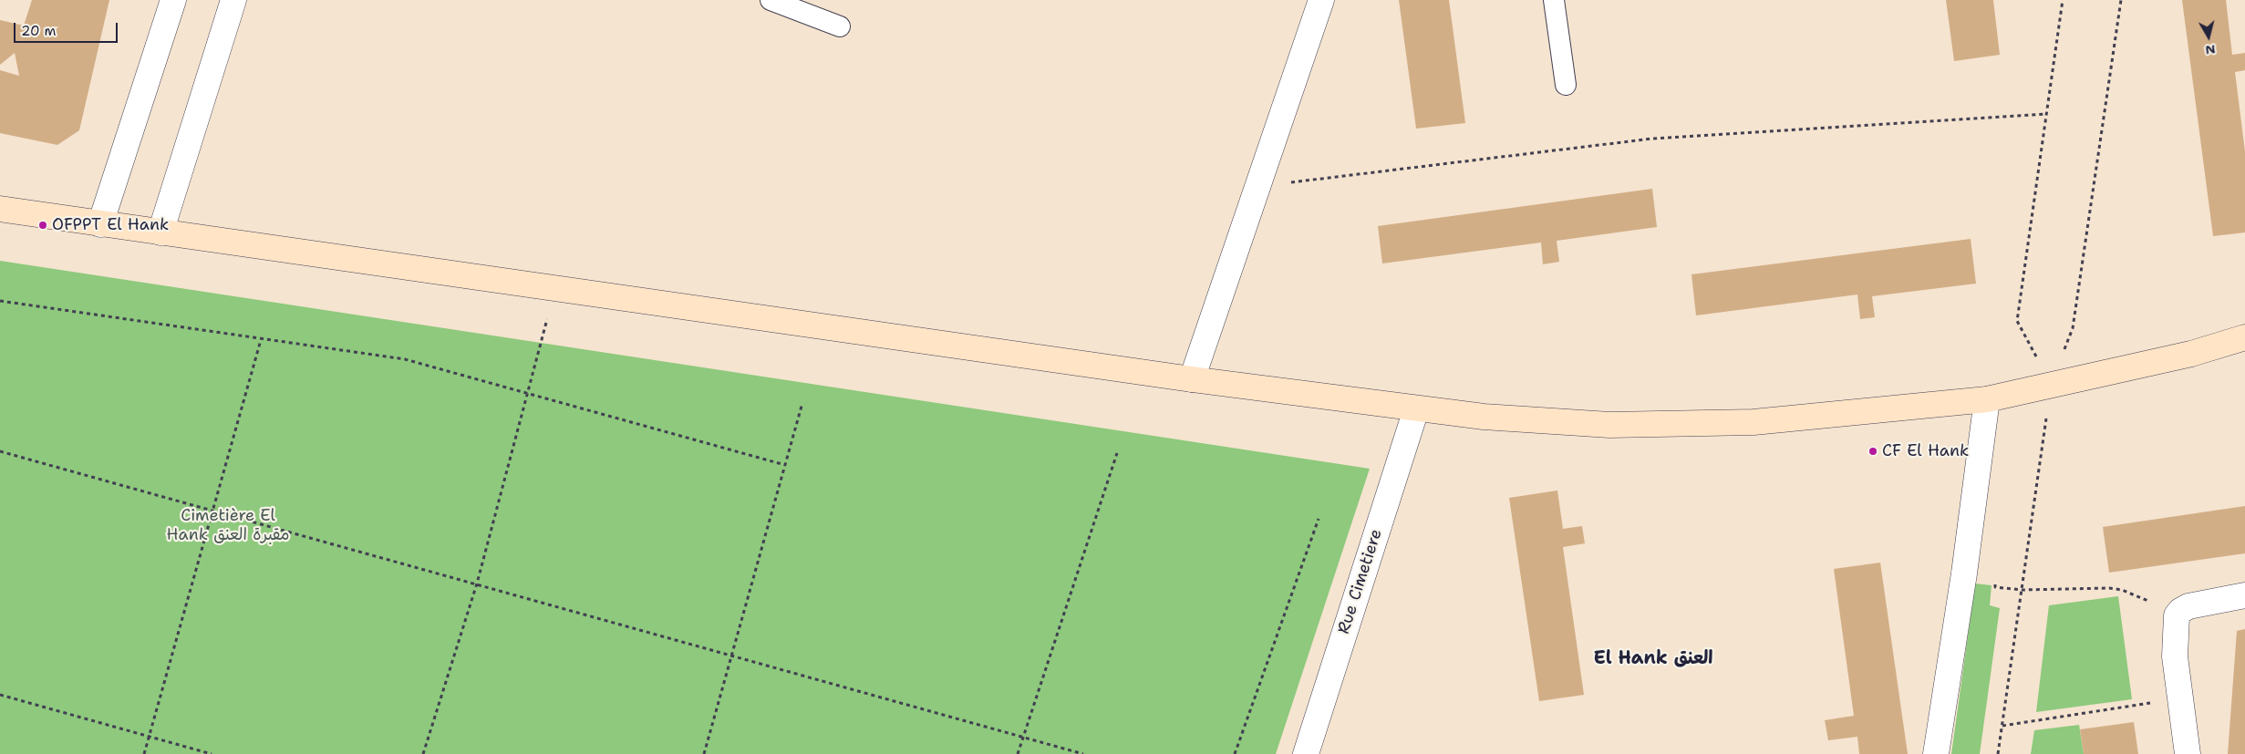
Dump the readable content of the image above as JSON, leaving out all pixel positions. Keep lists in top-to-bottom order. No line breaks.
{"streets":{"street":["Rue Cimetiere"]},"districts":["El Hank العنق"],"parks":["Cimetière El Hank مقبرة العنق"],"places":["OFPPT El Hank","CF El Hank"],"scale_bar":"20 m","north":"bottom"}
